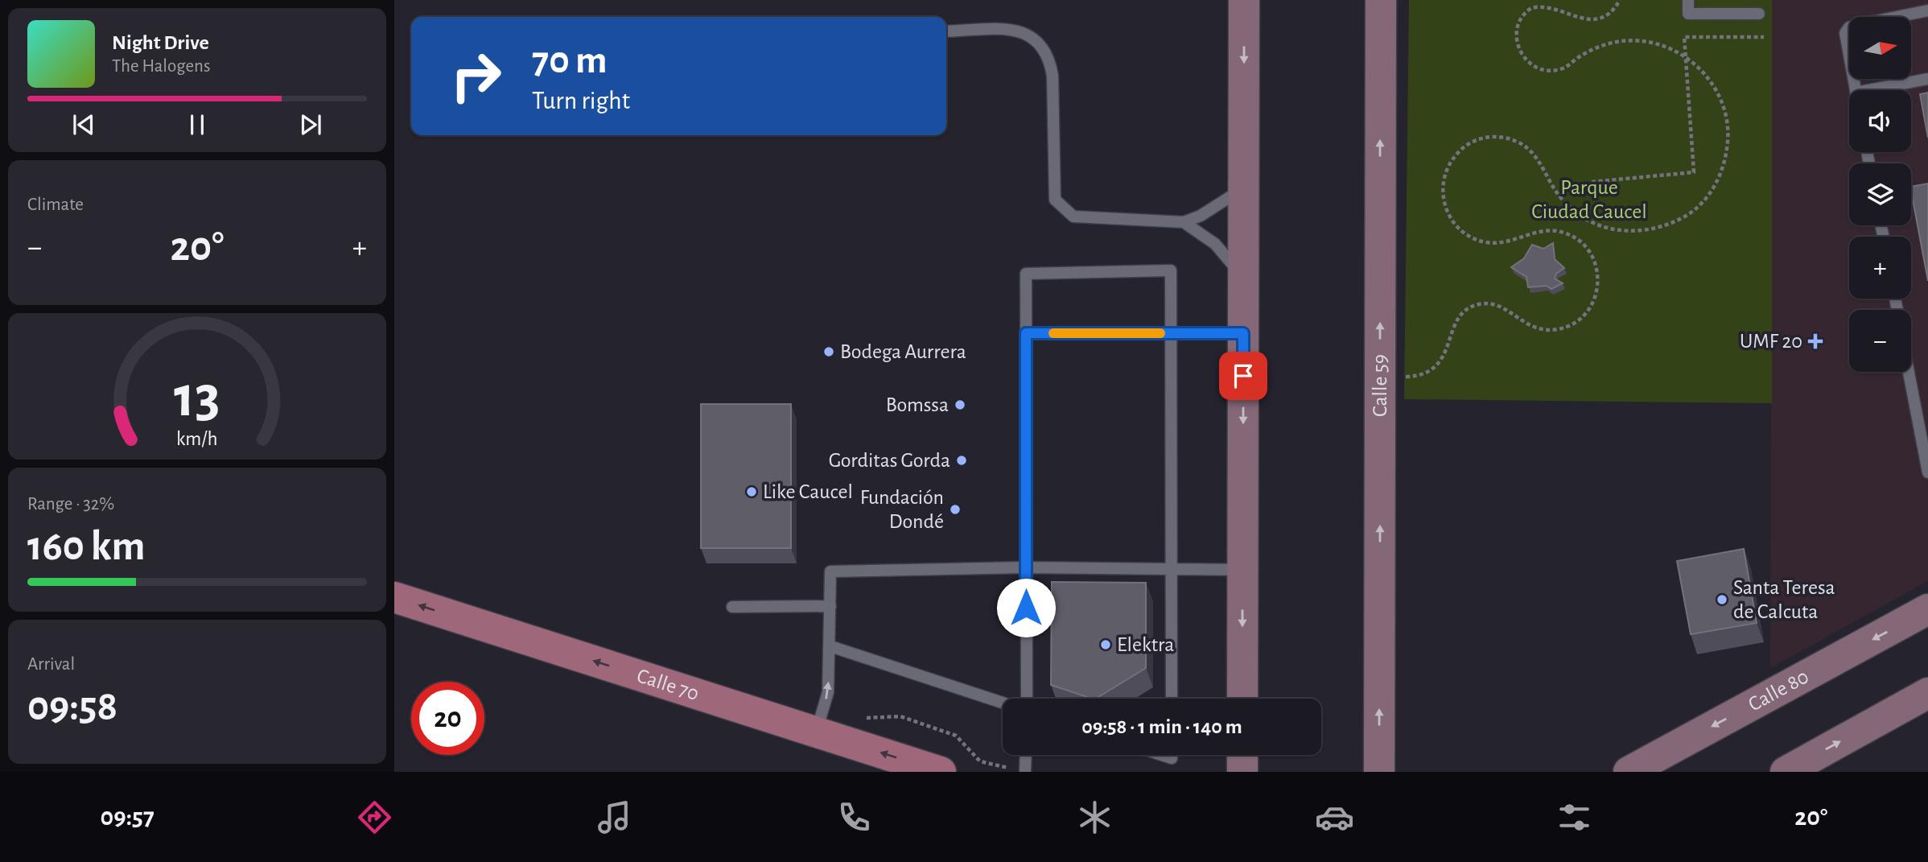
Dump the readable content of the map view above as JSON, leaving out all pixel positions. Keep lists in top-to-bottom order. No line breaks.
{"streets":{"main road":["Calle 59","Calle 70","Calle 80"]},"one_way":["Calle 70"],"parks":["Parque Ciudad Caucel"],"places":{"health":["UMF 20"],"other":["Bodega Aurrera","Bomssa","Gorditas Gorda","Like Caucel","Fundación Dondé","Santa Teresa de Calcuta","Elektra"]},"north":"right","page":{"map_buttons":["+","−"],"turn":["70 m","Turn right"],"song":["Night Drive","The Halogens"],"tile":["Climate",["Range · 32%","160 km"],["Arrival","09:58"]],"heat":["−","20°","+"],"limit":"20","trip":"09:58 · 1 min · 140 m","tabs":["09:57","20°"],"gauge":["13","km/h"]}}
